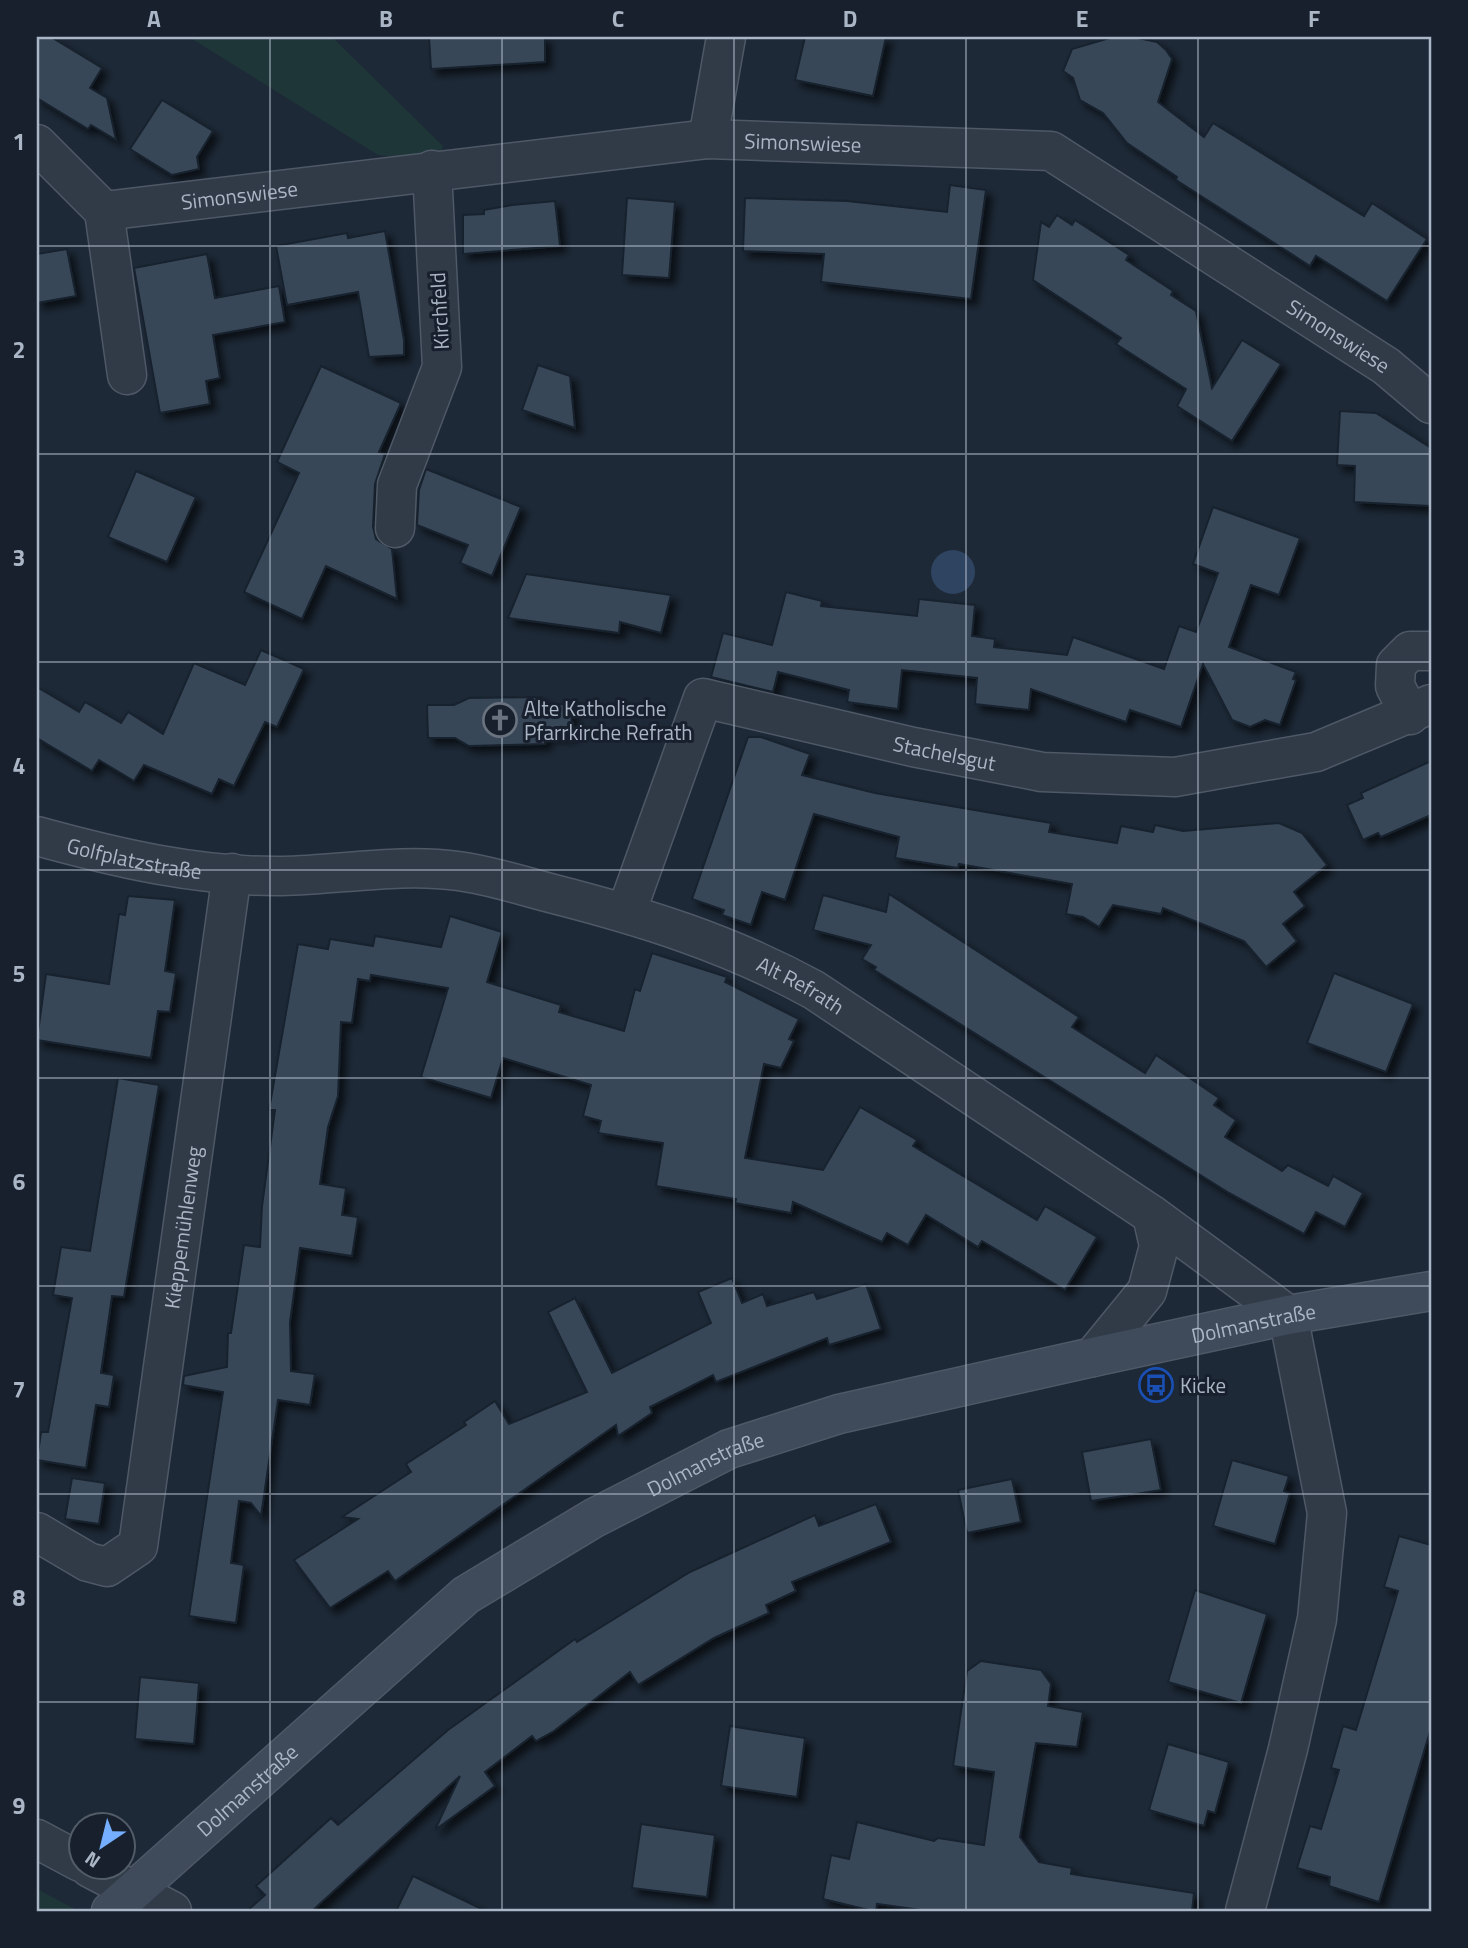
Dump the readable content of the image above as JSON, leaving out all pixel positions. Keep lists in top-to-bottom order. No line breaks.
{"streets":{"main road":["Dolmanstraße"],"street":["Simonswiese","Kirchfeld","Stachelsgut","Golfplatzstraße","Alt Refrath","Kieppemühlenweg"]},"crossings":[["Simonswiese","Kirchfeld"],["Stachelsgut","Alt Refrath"],["Golfplatzstraße","Alt Refrath"],["Golfplatzstraße","Kieppemühlenweg"],["Alt Refrath","Kieppemühlenweg"],["Alt Refrath","Dolmanstraße"]],"places":{"church":["Alte Katholische Pfarrkirche Refrath"],"bus stop":["Kicke"]},"north":"bottom left","grid":{"columns":["A","B","C","D","E","F"],"rows":["1","2","3","4","5","6","7","8","9"]}}
